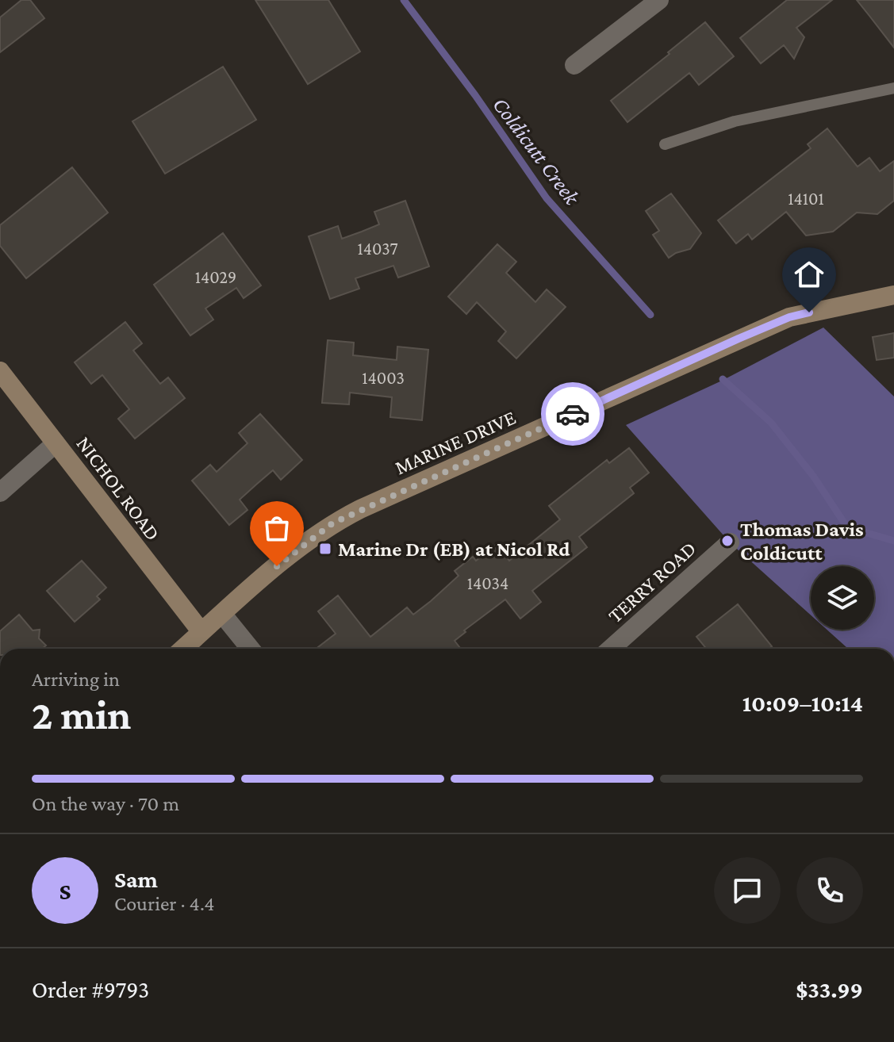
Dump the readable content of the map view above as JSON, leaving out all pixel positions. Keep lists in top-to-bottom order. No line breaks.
{"streets":{"street":["MARINE DRIVE","NICHOL ROAD","TERRY ROAD"]},"crossings":[["MARINE DRIVE","NICHOL ROAD"]],"water":["Coldicutt Creek"],"places":{"other":["Thomas Davis Coldicutt"],"transit":["Marine Dr (EB) at Nicol Rd"]},"house_numbers":["14101","14037","14029","14003","14034"],"page":{"heading":["2 min","Arriving in","10:09–10:14"],"panel":["Sam","Courier · 4.4","Order #9793","$33.99"],"bar":"On the way · 70 m","round":"S"}}
